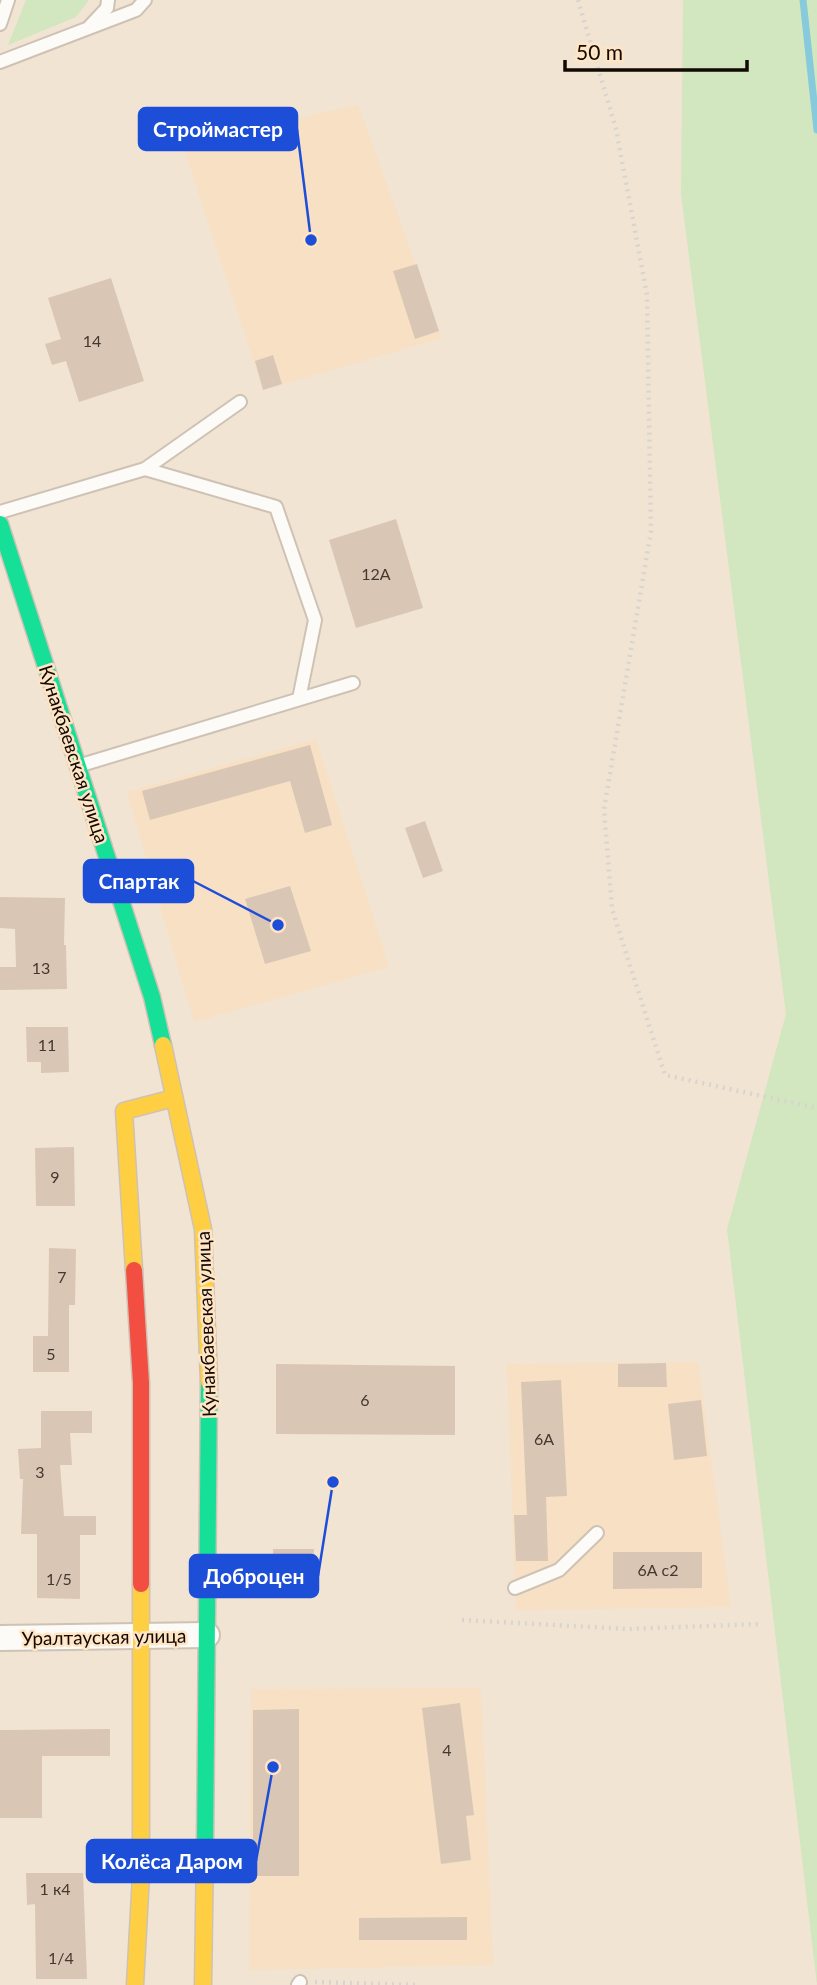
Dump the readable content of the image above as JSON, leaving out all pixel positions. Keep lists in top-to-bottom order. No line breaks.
{"streets":{"main road":["Кунакбаевская улица"],"street":["Уралтауская улица"]},"crossings":[["Кунакбаевская улица","Уралтауская улица"]],"places":["Строймастер","Спартак","Доброцен","Колёса Даром"],"house_numbers":["14","12А","13","11","9","7","5","6","6А","3","6А с2","1/5","4","1 к4","1/4"],"scale_bar":"50 m"}
